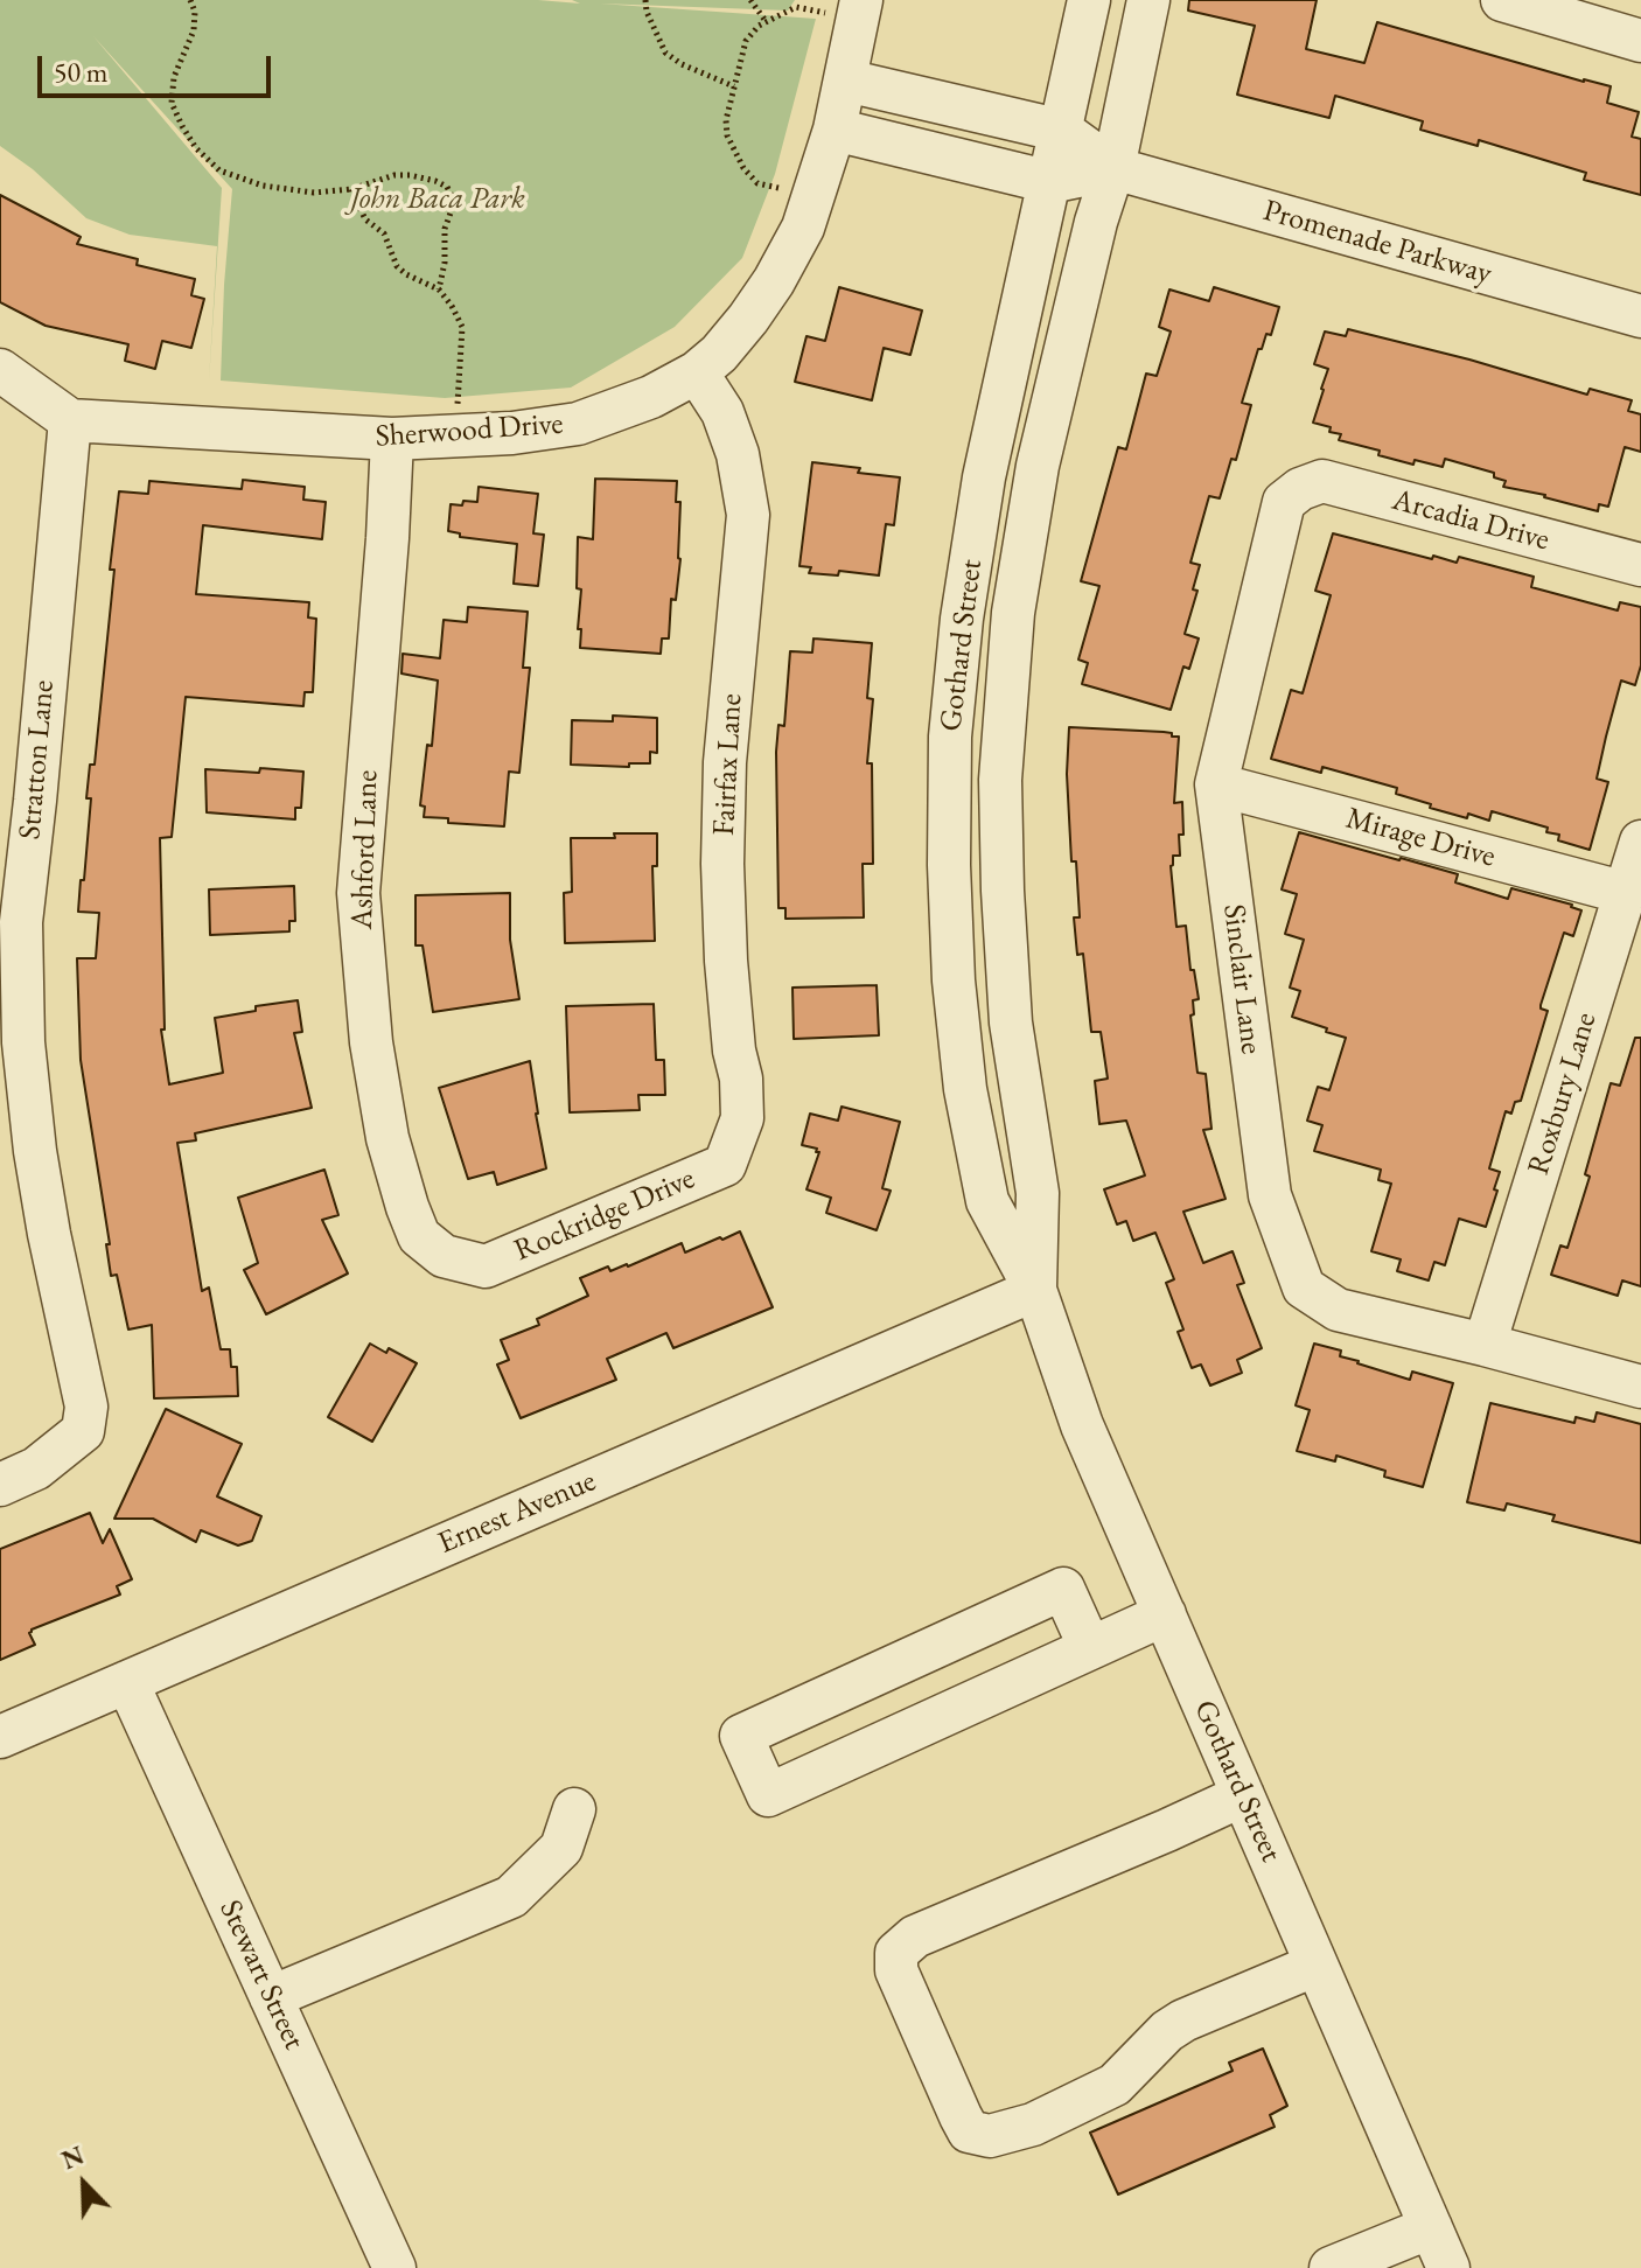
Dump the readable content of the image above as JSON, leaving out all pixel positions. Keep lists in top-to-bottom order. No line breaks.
{"streets":{"street":["Promenade Parkway","Sherwood Drive","Arcadia Drive","Gothard Street","Stratton Lane","Fairfax Lane","Mirage Drive","Ashford Lane","Sinclair Lane","Roxbury Lane","Rockridge Drive","Ernest Avenue","Stewart Street"]},"crossings":[["Promenade Parkway","Sherwood Drive"],["Promenade Parkway","Gothard Street"],["Sherwood Drive","Stratton Lane"],["Sherwood Drive","Fairfax Lane"],["Sherwood Drive","Ashford Lane"],["Arcadia Drive","Sinclair Lane"],["Gothard Street","Ernest Avenue"],["Fairfax Lane","Rockridge Drive"],["Mirage Drive","Sinclair Lane"],["Mirage Drive","Roxbury Lane"],["Ashford Lane","Rockridge Drive"],["Sinclair Lane","Roxbury Lane"],["Ernest Avenue","Stewart Street"]],"parks":["John Baca Park"],"scale_bar":"50 m","north":"top left"}
